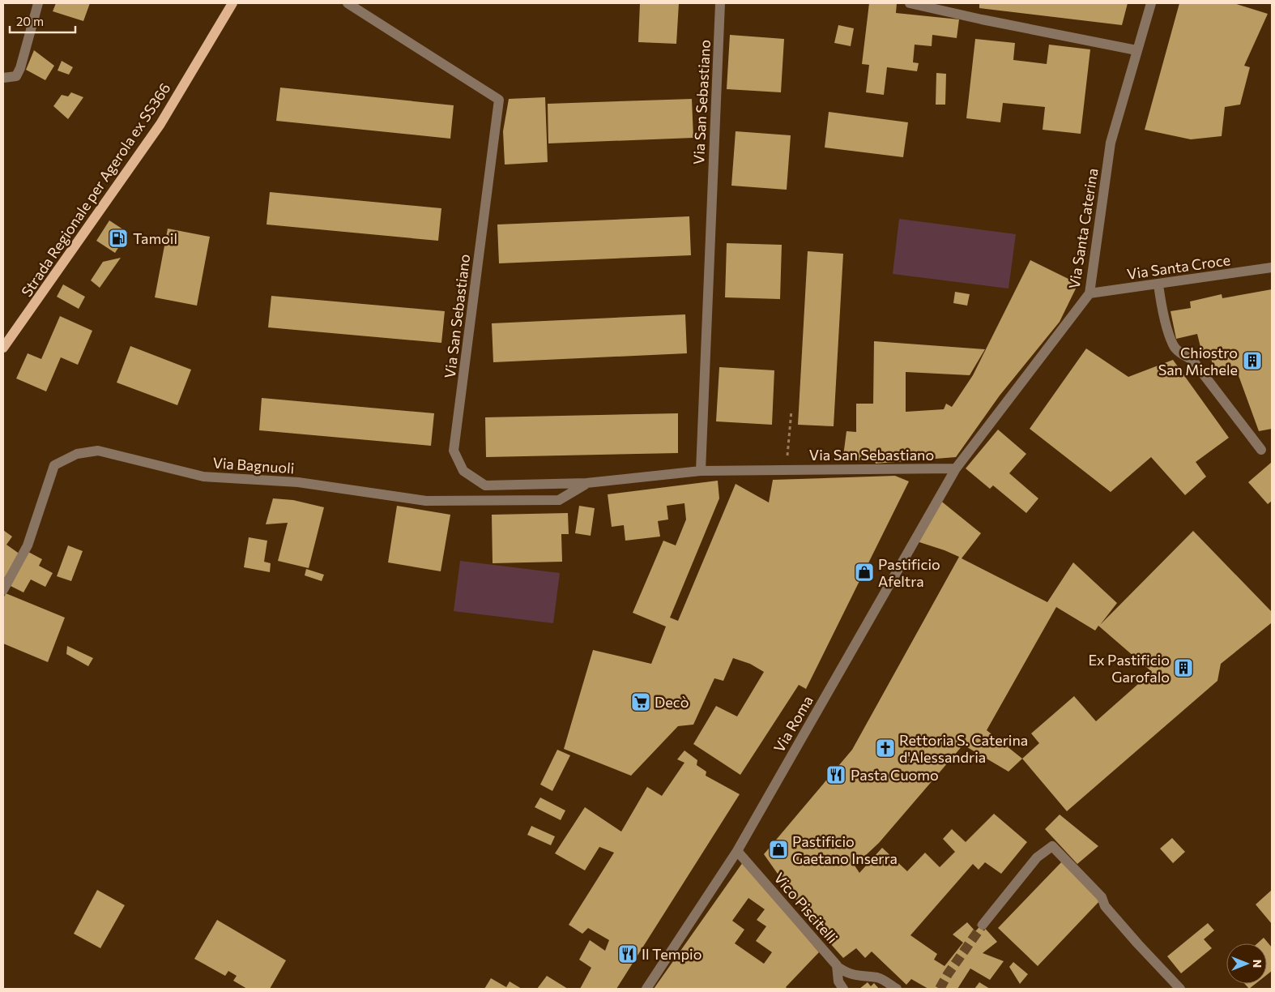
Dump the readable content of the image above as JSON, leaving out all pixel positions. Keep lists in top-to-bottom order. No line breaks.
{"streets":{"main road":["Strada Regionale per Agerola ex SS366"],"street":["Via San Sebastiano","Via Santa Caterina","Via Santa Croce","Via Bagnuoli","Via Roma","Vico Piscitelli"]},"crossings":[["Via San Sebastiano","Via Santa Caterina"],["Via San Sebastiano","Via Bagnuoli"],["Via San Sebastiano","Via Roma"],["Via Santa Caterina","Via Santa Croce"],["Via Santa Caterina","Via Roma"],["Via Roma","Vico Piscitelli"]],"places":{"fuel station":["Tamoil"],"building":["Chiostro San Michele","Ex Pastificio Garofalo"],"shop":["Pastificio Afeltra","Pastificio Gaetano Inserra"],"supermarket":["Decò"],"church":["Rettoria S. Caterina d'Alessandria"],"restaurant":["Pasta Cuomo","Il Tempio"]},"scale_bar":"20 m","north":"right"}
